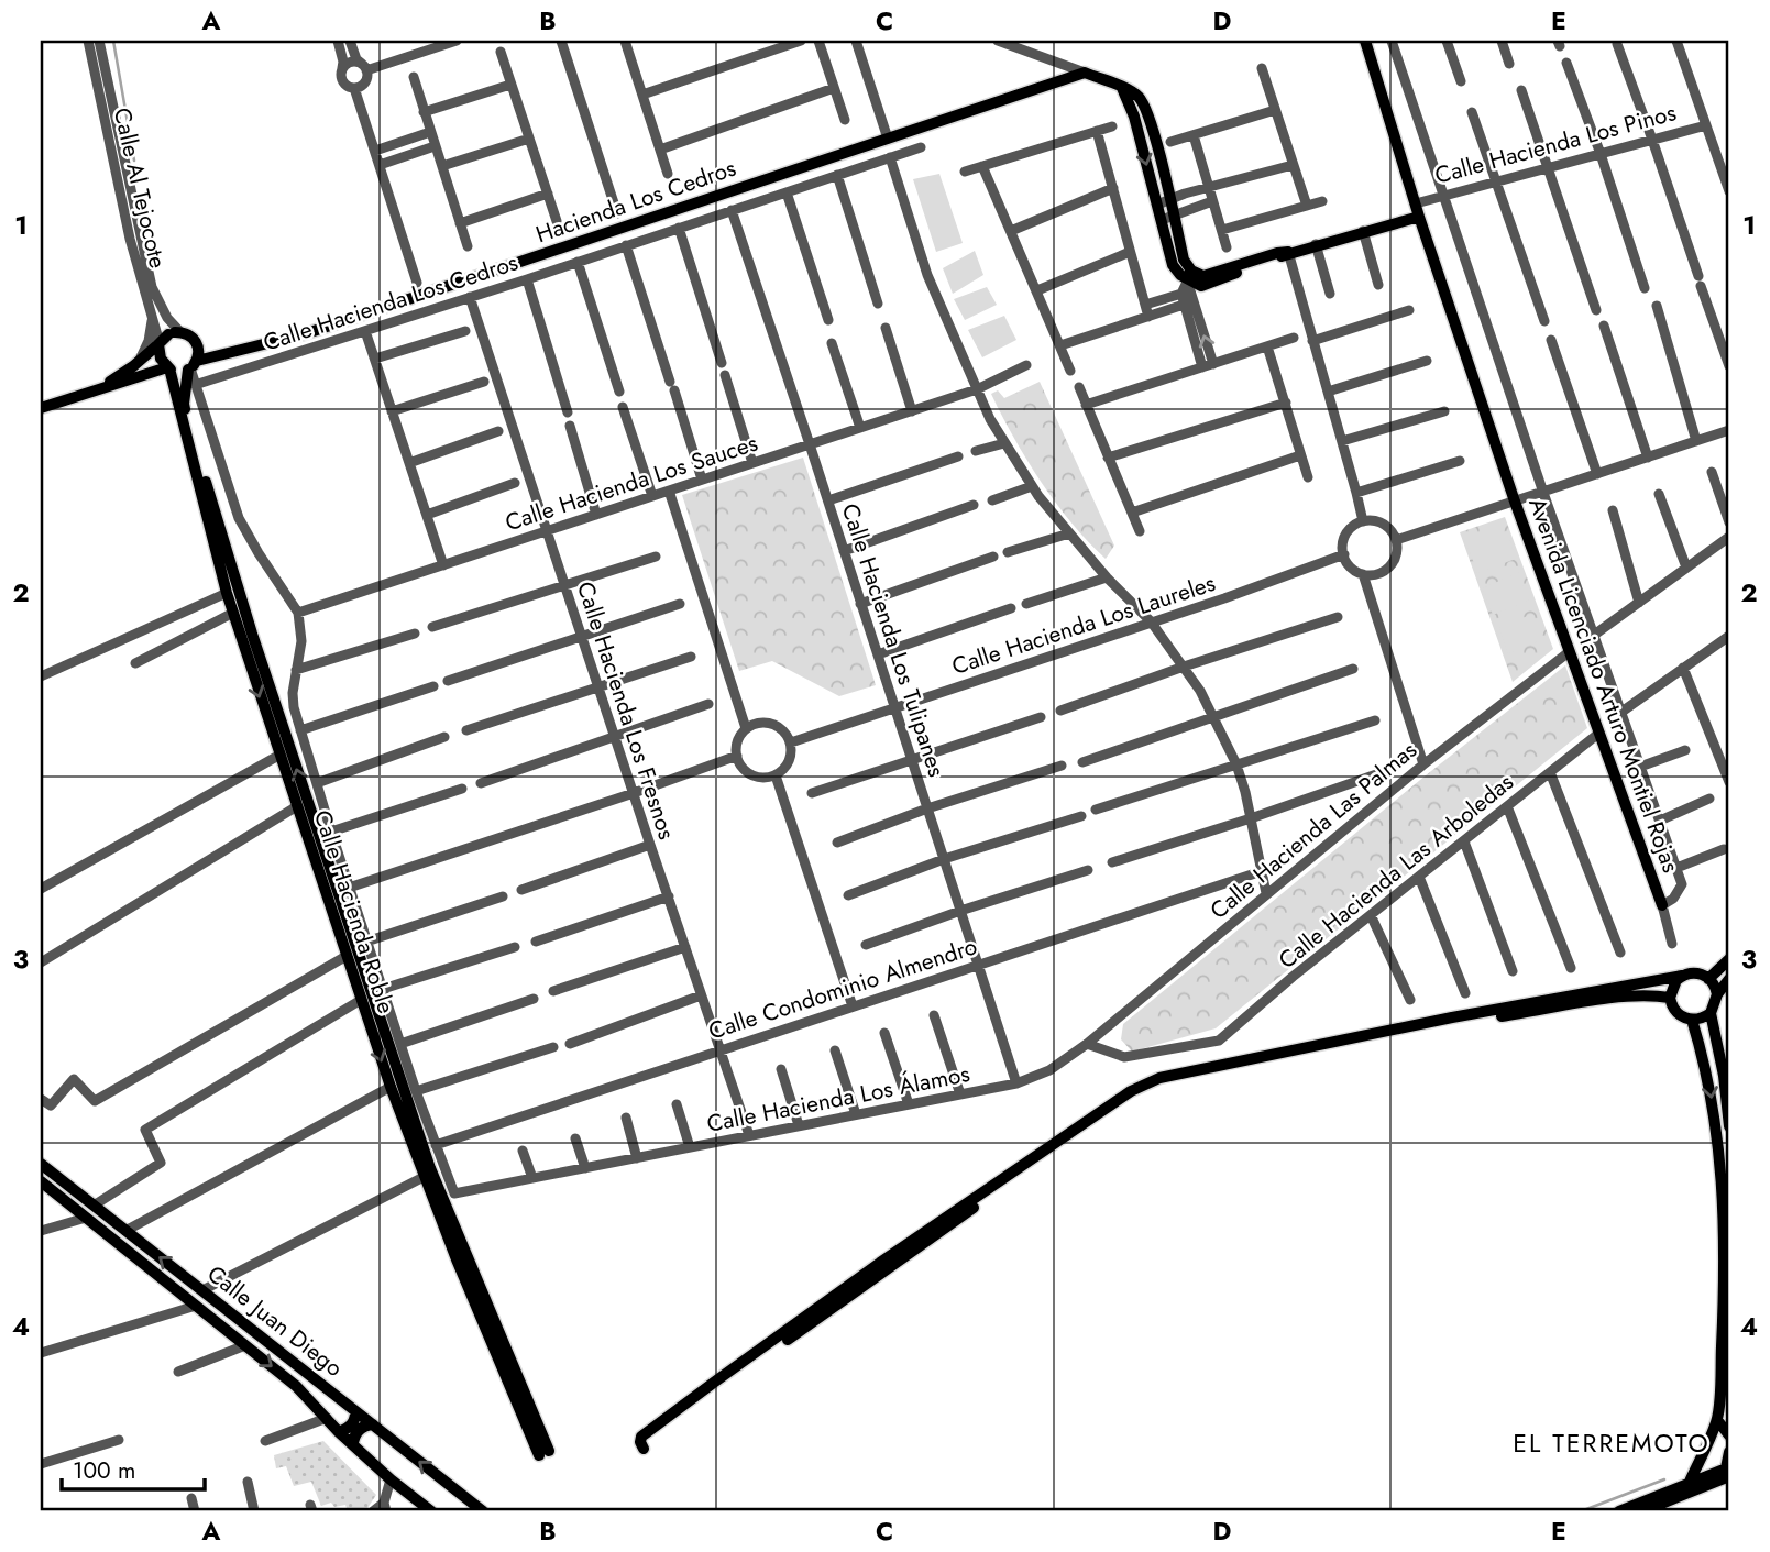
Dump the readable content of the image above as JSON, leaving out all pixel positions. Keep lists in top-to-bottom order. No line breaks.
{"streets":{"main road":["Calle Hacienda Los Pinos","Hacienda Los Cedros","Avenida Licenciado Arturo Montiel Rojas","Calle Hacienda Roble","Calle Juan Diego"],"street":["Calle Al Tejocote","Calle Hacienda Los Cedros","Calle Hacienda Los Sauces","Calle Hacienda Los Laureles","Calle Hacienda Los Tulipanes","Calle Hacienda Los Fresnos","Calle Hacienda Las Palmas","Calle Hacienda Las Arboledas","Calle Condominio Almendro","Calle Hacienda Los Álamos"]},"crossings":[["Calle Hacienda Los Pinos","Avenida Licenciado Arturo Montiel Rojas"],["Calle Al Tejocote","Hacienda Los Cedros"],["Calle Al Tejocote","Calle Hacienda Roble"],["Hacienda Los Cedros","Calle Hacienda Roble"],["Calle Hacienda Los Cedros","Calle Hacienda Los Tulipanes"],["Calle Hacienda Los Cedros","Calle Hacienda Los Fresnos"],["Calle Hacienda Los Sauces","Calle Hacienda Los Tulipanes"],["Calle Hacienda Los Sauces","Calle Hacienda Los Fresnos"],["Calle Hacienda Los Sauces","Calle Hacienda Roble"],["Calle Hacienda Los Laureles","Calle Hacienda Los Tulipanes"],["Calle Hacienda Los Tulipanes","Calle Condominio Almendro"],["Calle Hacienda Los Tulipanes","Calle Hacienda Los Álamos"],["Avenida Licenciado Arturo Montiel Rojas","Calle Hacienda Las Palmas"],["Avenida Licenciado Arturo Montiel Rojas","Calle Hacienda Las Arboledas"],["Calle Hacienda Los Fresnos","Calle Condominio Almendro"],["Calle Hacienda Los Fresnos","Calle Hacienda Los Álamos"],["Calle Hacienda Las Palmas","Calle Hacienda Las Arboledas"],["Calle Hacienda Las Palmas","Calle Hacienda Los Álamos"],["Calle Hacienda Las Arboledas","Calle Hacienda Los Álamos"],["Calle Hacienda Roble","Calle Condominio Almendro"],["Calle Hacienda Roble","Calle Hacienda Los Álamos"]],"districts":["EL TERREMOTO"],"scale_bar":"100 m","grid":{"columns":["A","B","C","D","E"],"rows":["1","2","3","4"]}}
